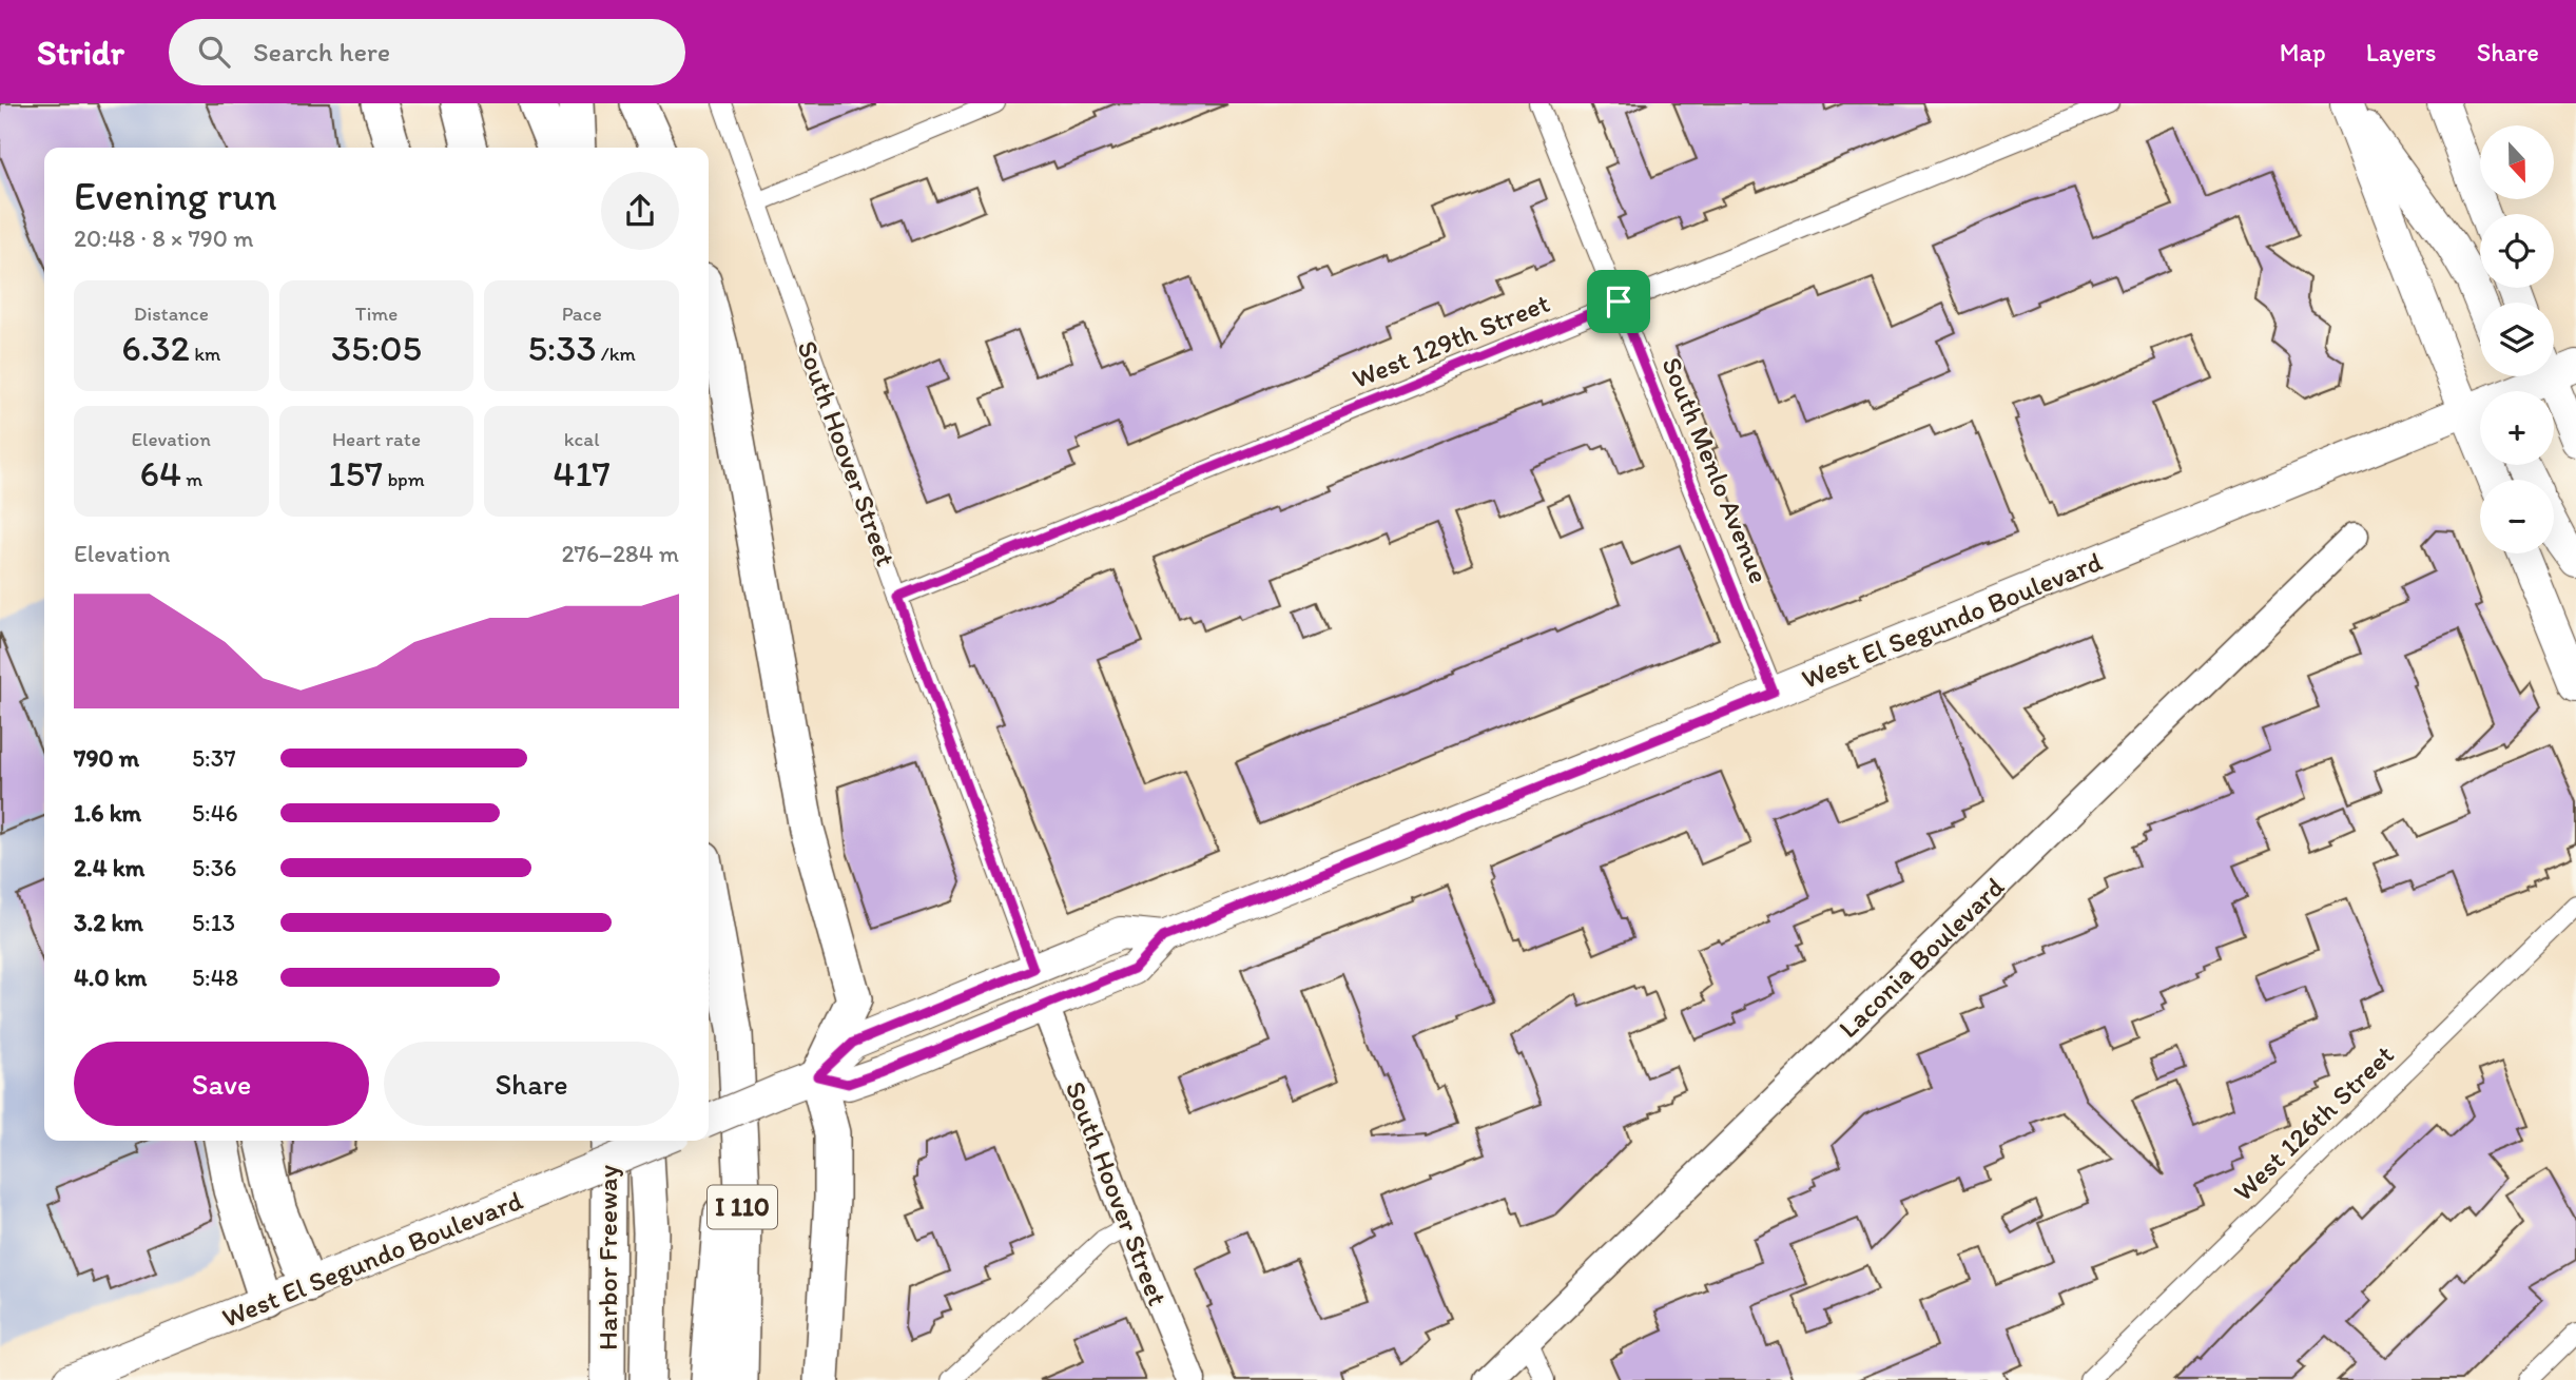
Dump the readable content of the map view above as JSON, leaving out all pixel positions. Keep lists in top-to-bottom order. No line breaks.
{"streets":{"highway":["I 110","Harbor Freeway"],"main road":["West El Segundo Boulevard"],"street":["West 129th Street","South Hoover Street","South Menlo Avenue","Laconia Boulevard","West 126th Street"]},"crossings":[["West 129th Street","South Hoover Street"],["West 129th Street","South Menlo Avenue"],["South Hoover Street","West El Segundo Boulevard"],["South Menlo Avenue","West El Segundo Boulevard"]],"north":"bottom","page":{"header":"Stridr","search":"Search here","nav":["Map","Layers","Share"],"map_buttons":["+","−"],"heading":["Evening run","20:48 · 8 × 790 m"],"stats":[["Distance","6.32 km"],["Time","35:05"],["Pace","5:33 /km"],["Elevation","64 m"],["Heart rate","157 bpm"],["kcal","417"]],"chart":["Elevation","276–284 m"],"list":[{"name":"790 m","note":"5:37"},{"name":"1.6 km","note":"5:46"},{"name":"2.4 km","note":"5:36"},{"name":"3.2 km","note":"5:13"},{"name":"4.0 km","note":"5:48"}],"buttons":["Save","Share"]}}
